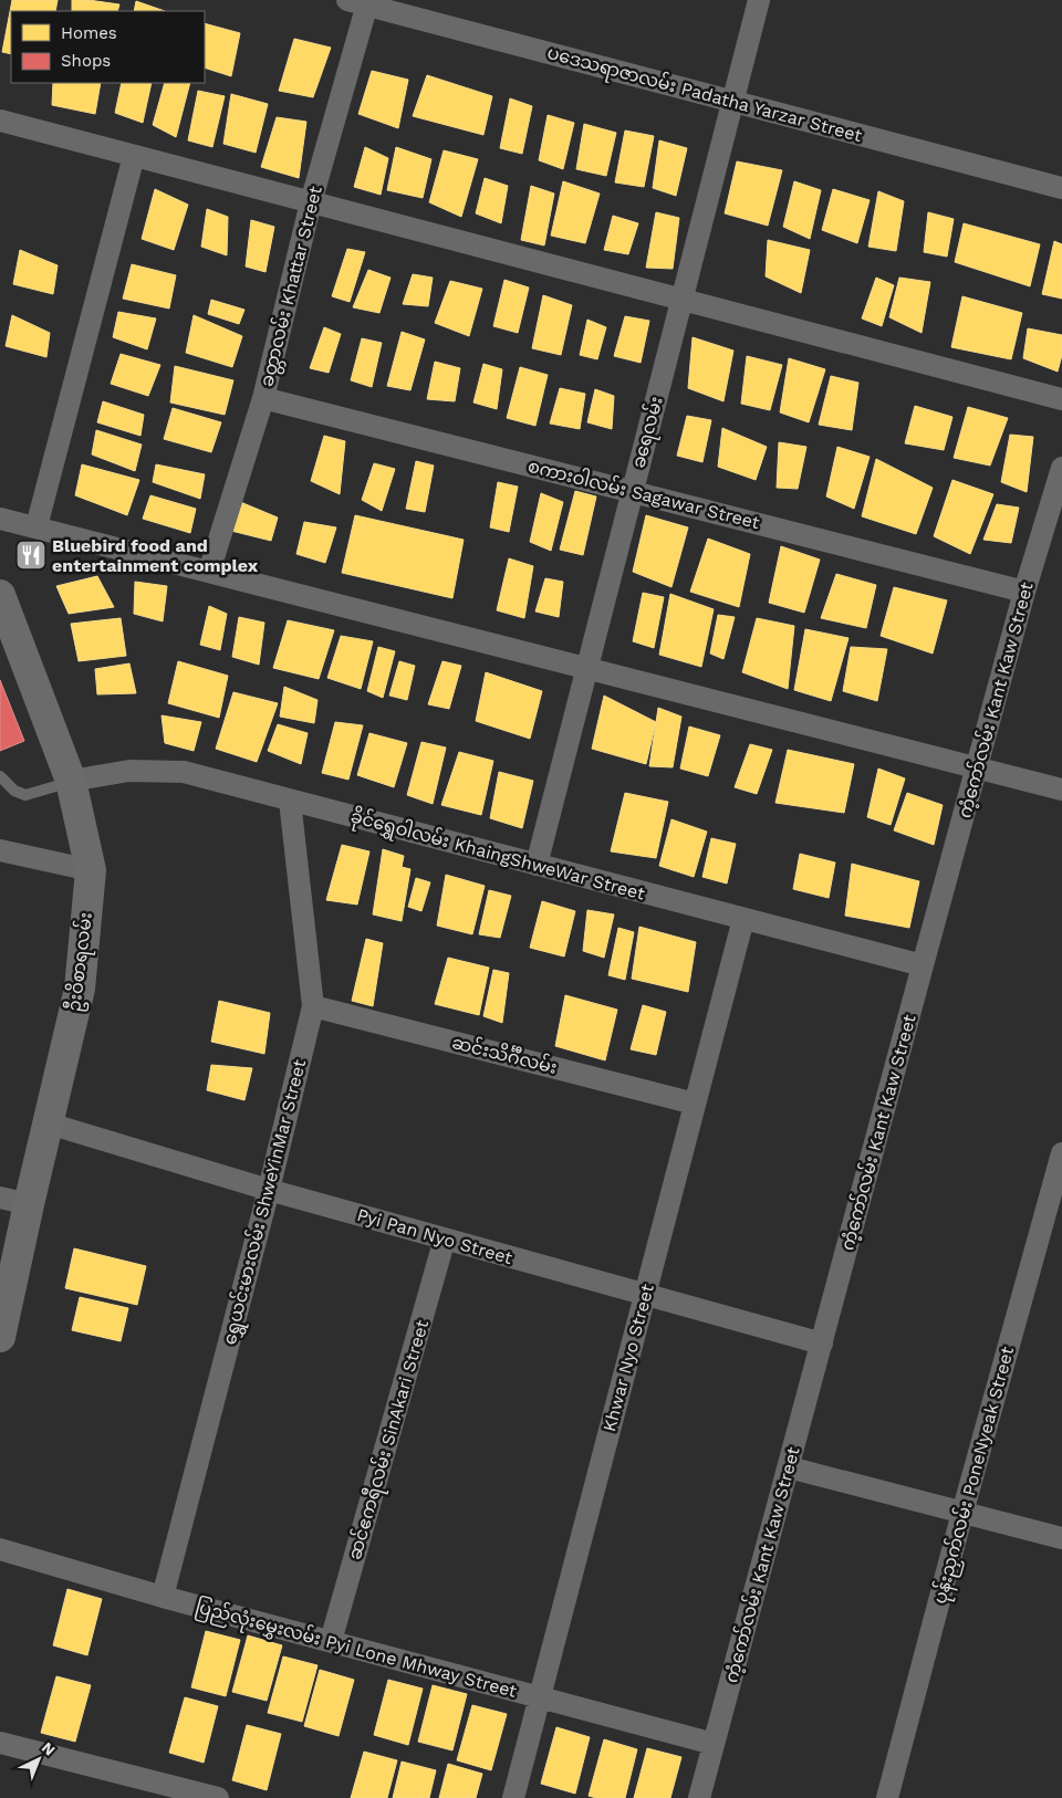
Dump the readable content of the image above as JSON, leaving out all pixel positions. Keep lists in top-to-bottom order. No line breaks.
{"streets":{"main road":["ဦးဝိစာရလမ်း"],"street":["ပဒေသရာဇာလမ်း Padatha Yarzar Street","ခတ္တာလမ်း Khattar Street","ခရေလမ်း","စကားဝါလမ်း Sagawar Street","ကံ့ကော်လမ်း Kant Kaw Street","ခိုင်ရွှေဝါလမ်း KhaingShweWar Street","ဆင်းသိင်္ဂီလမ်း","ရွှေယင်းမားလမ်း ShweYinMar Street","Pyi Pan Nyo Street","Khwar Nyo Street","ဆင်ဧကရီလမ်း SinAkari Street","ပုန်းညှက်လမ်း PoneNyeak Street","ပြည်လုံးမွှေးလမ်း Pyi Lone Mhway Street"]},"crossings":[["ပဒေသရာဇာလမ်း Padatha Yarzar Street","ခတ္တာလမ်း Khattar Street"],["ပဒေသရာဇာလမ်း Padatha Yarzar Street","ခရေလမ်း"],["ခတ္တာလမ်း Khattar Street","စကားဝါလမ်း Sagawar Street"],["ခရေလမ်း","စကားဝါလမ်း Sagawar Street"],["ခရေလမ်း","ခိုင်ရွှေဝါလမ်း KhaingShweWar Street"],["စကားဝါလမ်း Sagawar Street","ကံ့ကော်လမ်း Kant Kaw Street"],["ကံ့ကော်လမ်း Kant Kaw Street","ခိုင်ရွှေဝါလမ်း KhaingShweWar Street"],["ကံ့ကော်လမ်း Kant Kaw Street","Pyi Pan Nyo Street"],["ကံ့ကော်လမ်း Kant Kaw Street","ပြည်လုံးမွှေးလမ်း Pyi Lone Mhway Street"],["ခိုင်ရွှေဝါလမ်း KhaingShweWar Street","ဦးဝိစာရလမ်း"],["ခိုင်ရွှေဝါလမ်း KhaingShweWar Street","ရွှေယင်းမားလမ်း ShweYinMar Street"],["ခိုင်ရွှေဝါလမ်း KhaingShweWar Street","Khwar Nyo Street"],["ဦးဝိစာရလမ်း","Pyi Pan Nyo Street"],["ဆင်းသိင်္ဂီလမ်း","ရွှေယင်းမားလမ်း ShweYinMar Street"],["ဆင်းသိင်္ဂီလမ်း","Khwar Nyo Street"],["ရွှေယင်းမားလမ်း ShweYinMar Street","Pyi Pan Nyo Street"],["ရွှေယင်းမားလမ်း ShweYinMar Street","ပြည်လုံးမွှေးလမ်း Pyi Lone Mhway Street"],["Pyi Pan Nyo Street","Khwar Nyo Street"],["Pyi Pan Nyo Street","ဆင်ဧကရီလမ်း SinAkari Street"],["Khwar Nyo Street","ပြည်လုံးမွှေးလမ်း Pyi Lone Mhway Street"],["ဆင်ဧကရီလမ်း SinAkari Street","ပြည်လုံးမွှေးလမ်း Pyi Lone Mhway Street"]],"places":{"restaurant":["Bluebird food and entertainment complex"]},"legend":["Homes","Shops"],"north":"top right"}
